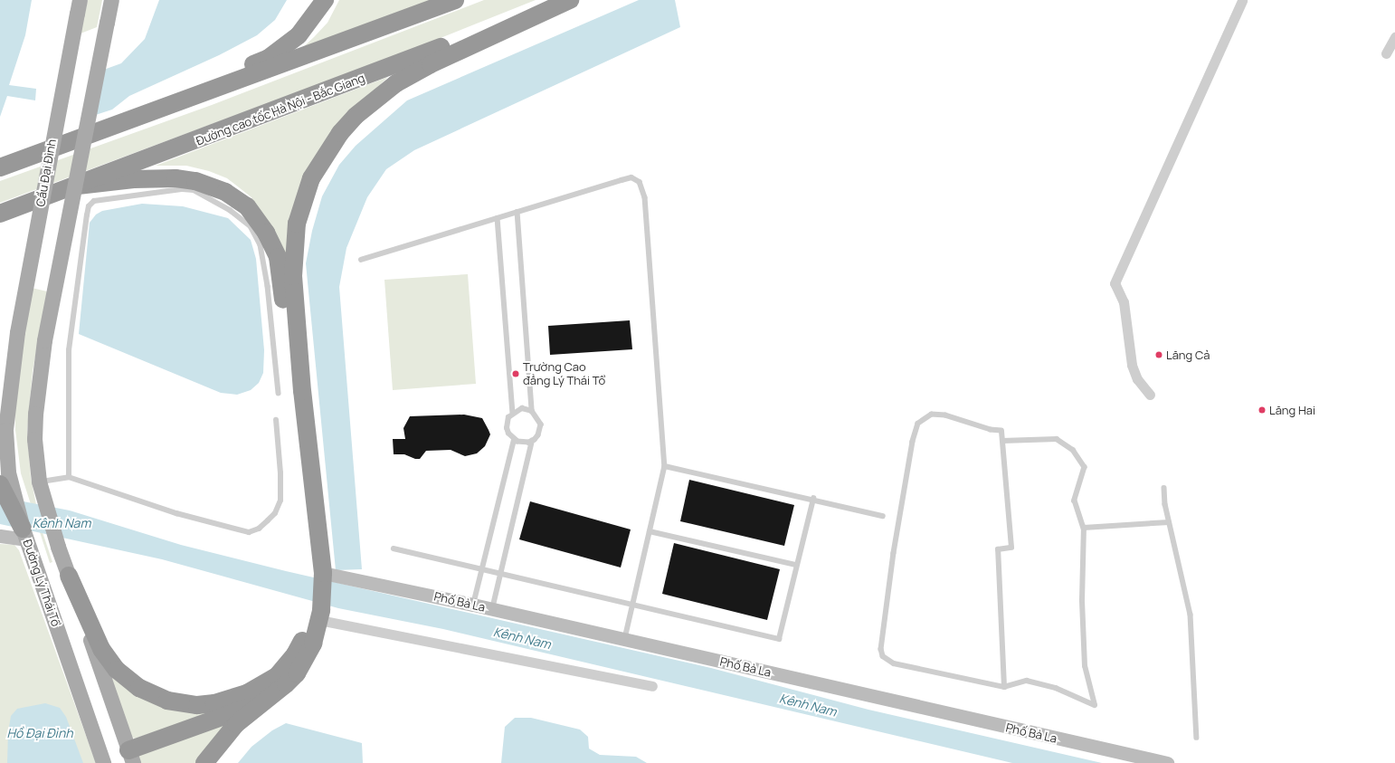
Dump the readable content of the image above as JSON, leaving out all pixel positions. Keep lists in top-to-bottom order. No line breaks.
{"streets":{"highway":["Đường cao tốc Hà Nội - Bắc Giang"],"main road":["Cầu Đại Đình","Đường Lý Thái Tổ"],"street":["Phố Bà La"]},"water":["Kênh Nam","Hồ Đại Đình"],"places":["Lăng Cả","Trường Cao đẳng Lý Thái Tổ","Lăng Hai"]}
